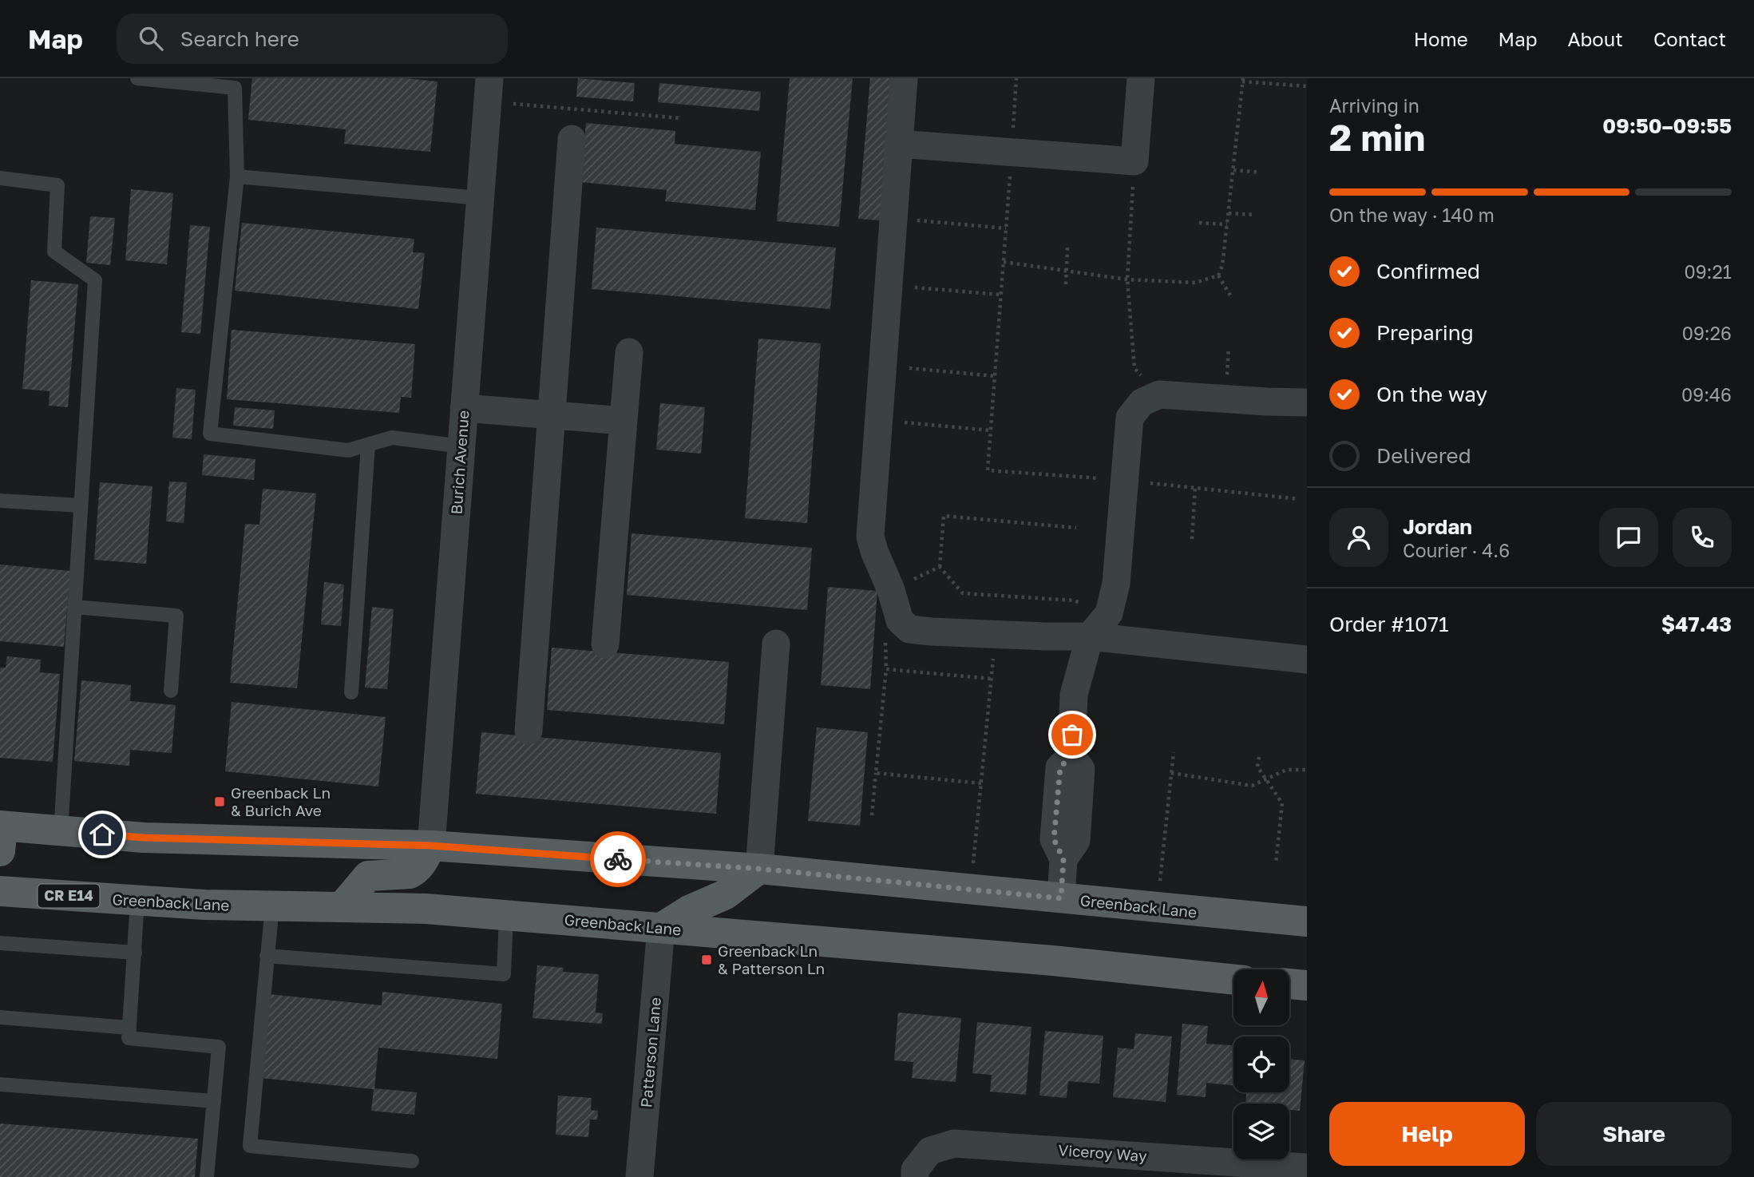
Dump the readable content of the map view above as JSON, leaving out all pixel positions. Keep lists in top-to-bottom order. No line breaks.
{"streets":{"main road":["CR E14","Greenback Lane"],"street":["Burich Avenue","Patterson Lane","Viceroy Way"]},"crossings":[["Burich Avenue","Greenback Lane"],["Greenback Lane","Patterson Lane"]],"places":{"transit":["Greenback Ln & Burich Ave","Greenback Ln & Patterson Ln"]},"north":"top","page":{"header":"Map","search":"Search here","nav":["Home","Map","About","Contact"],"heading":["2 min","Arriving in","09:50–09:55"],"panel":["Jordan","Courier · 4.6","Order #1071","$47.43"],"bar":"On the way · 140 m","list":[["Confirmed","09:21"],["Preparing","09:26"],["On the way","09:46"],"Delivered"],"buttons":["Help","Share"]}}
